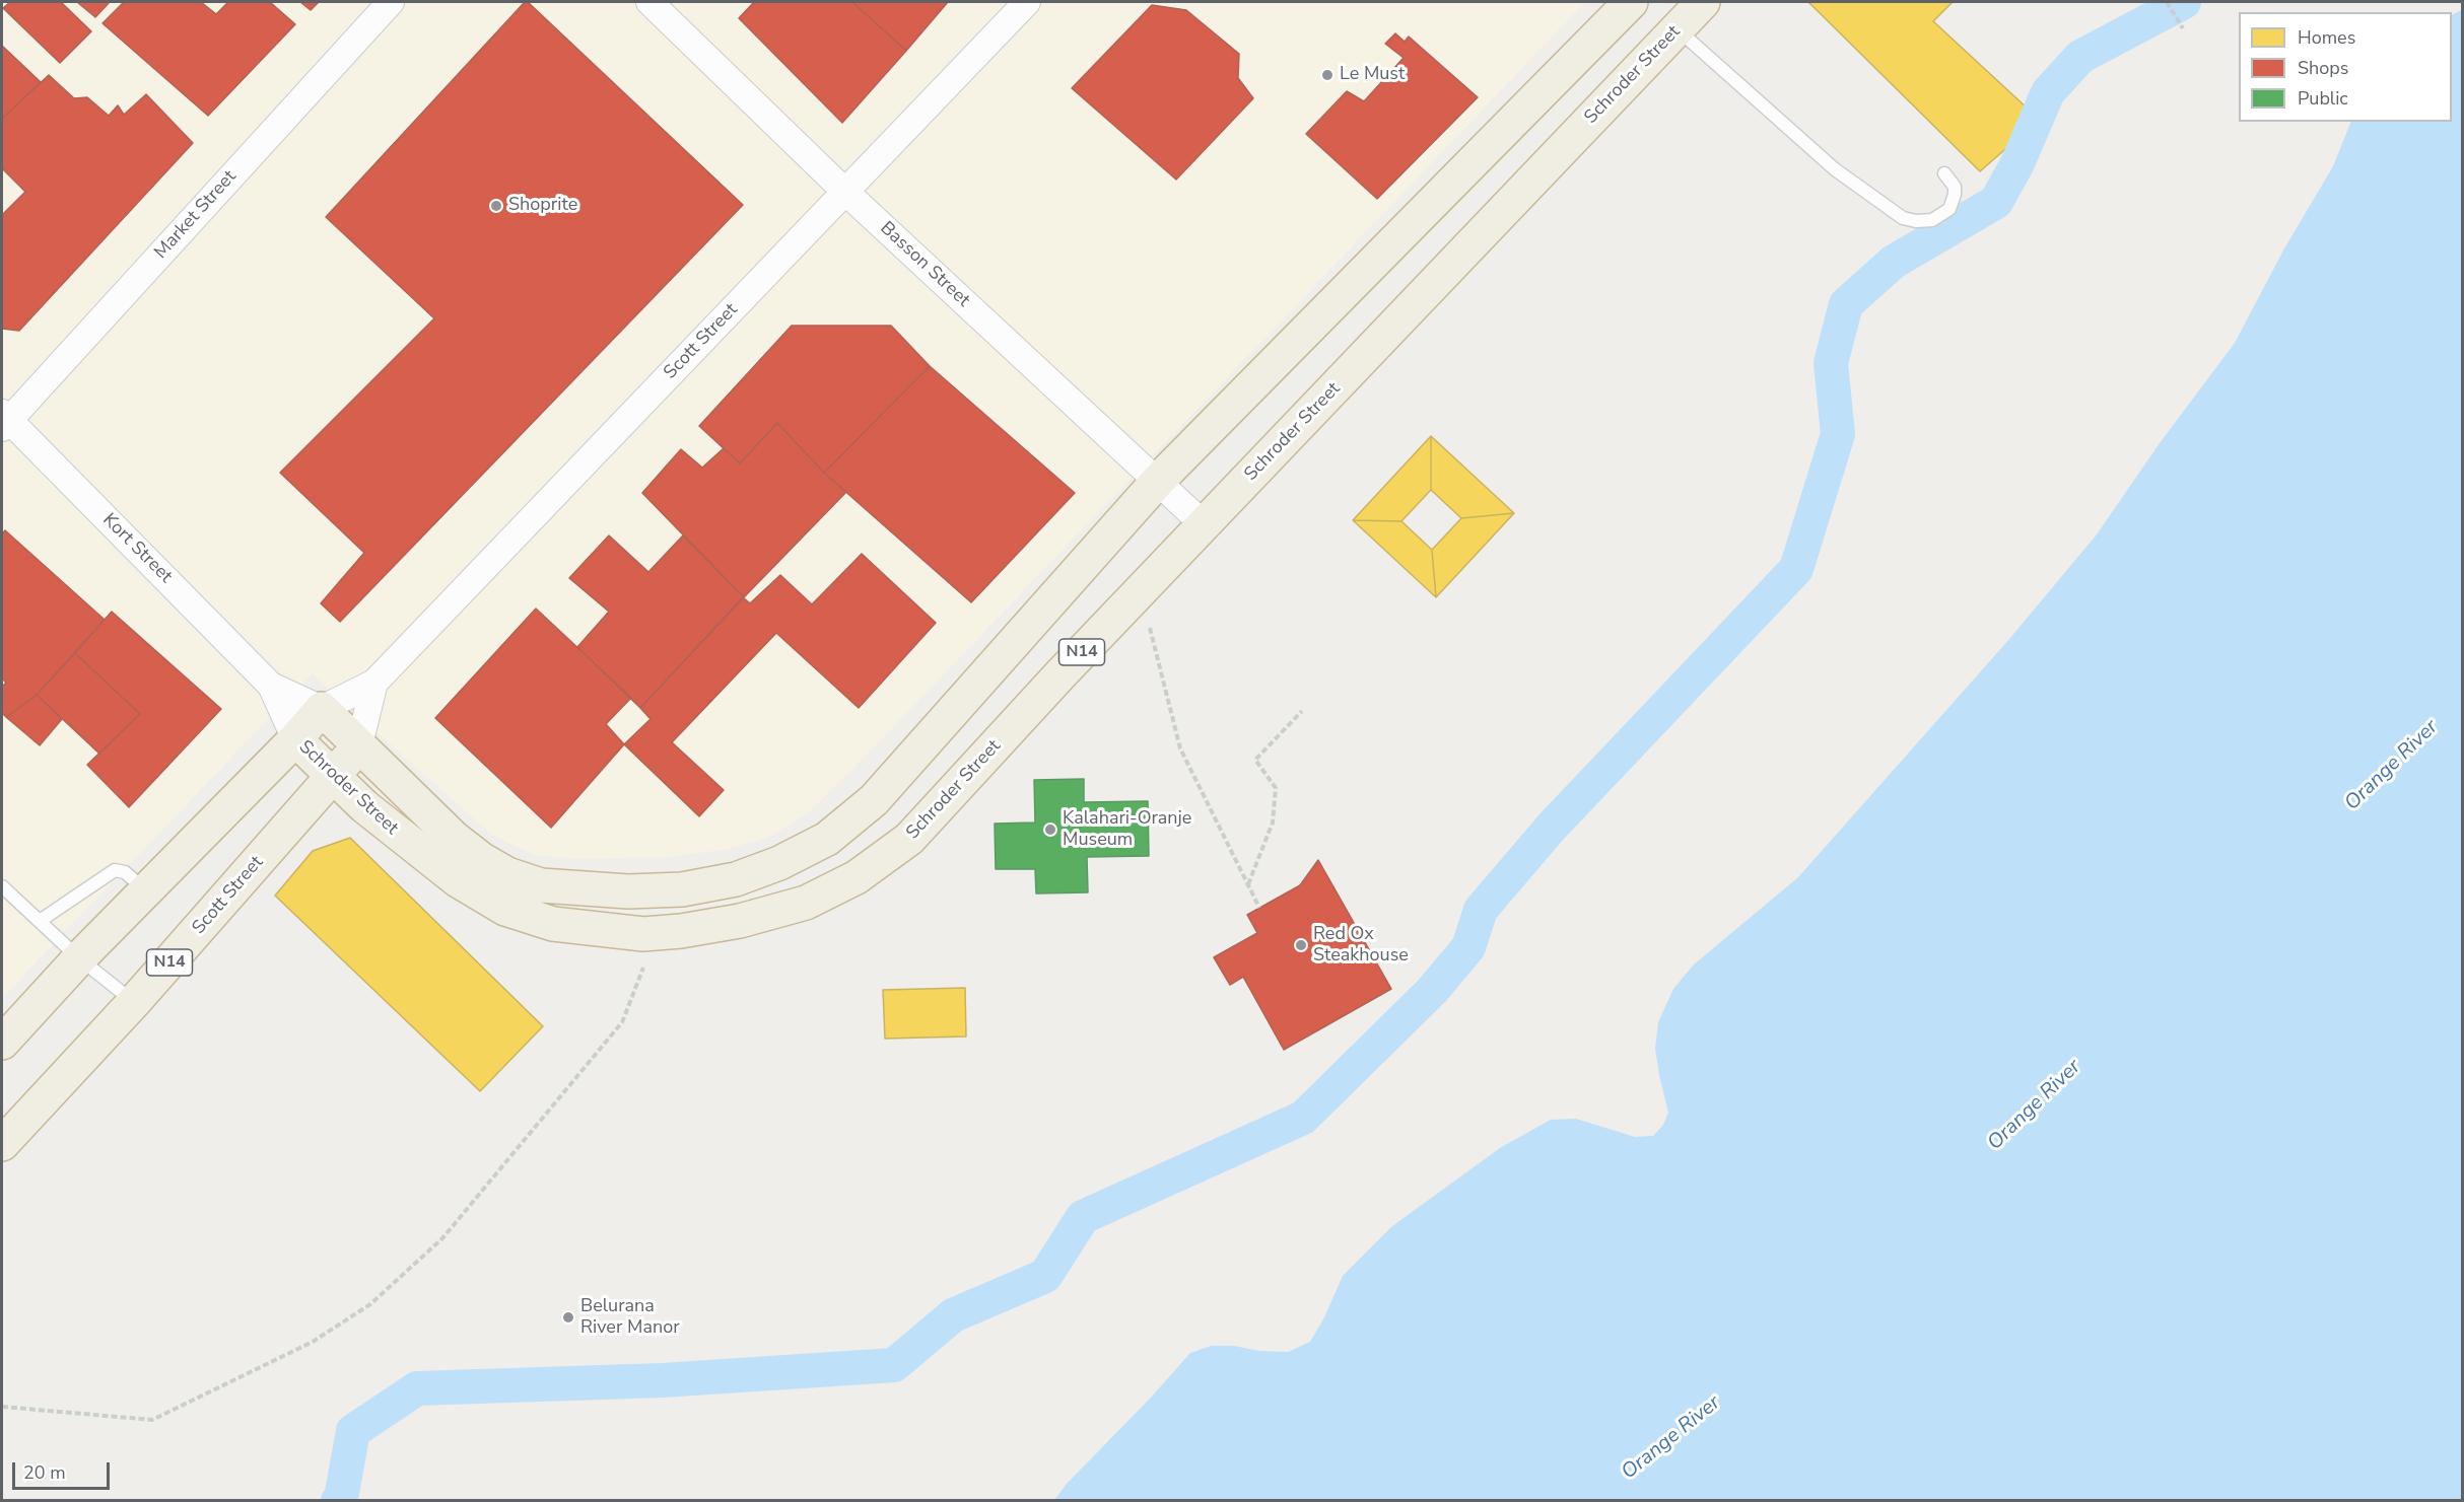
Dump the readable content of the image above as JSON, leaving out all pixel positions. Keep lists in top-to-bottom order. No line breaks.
{"streets":{"highway":["Schroder Street","Scott Street","N14"],"street":["Market Street","Basson Street","Kort Street"]},"crossings":[["Schroder Street","Basson Street"],["Schroder Street","Scott Street"],["Schroder Street","Kort Street"],["Market Street","Kort Street"],["Basson Street","Scott Street"]],"water":["Orange River"],"places":["Le Must","Shoprite","Kalahari-Oranje Museum","Red Ox Steakhouse","Belurana River Manor"],"legend":["Homes","Shops","Public"],"scale_bar":"20 m"}
